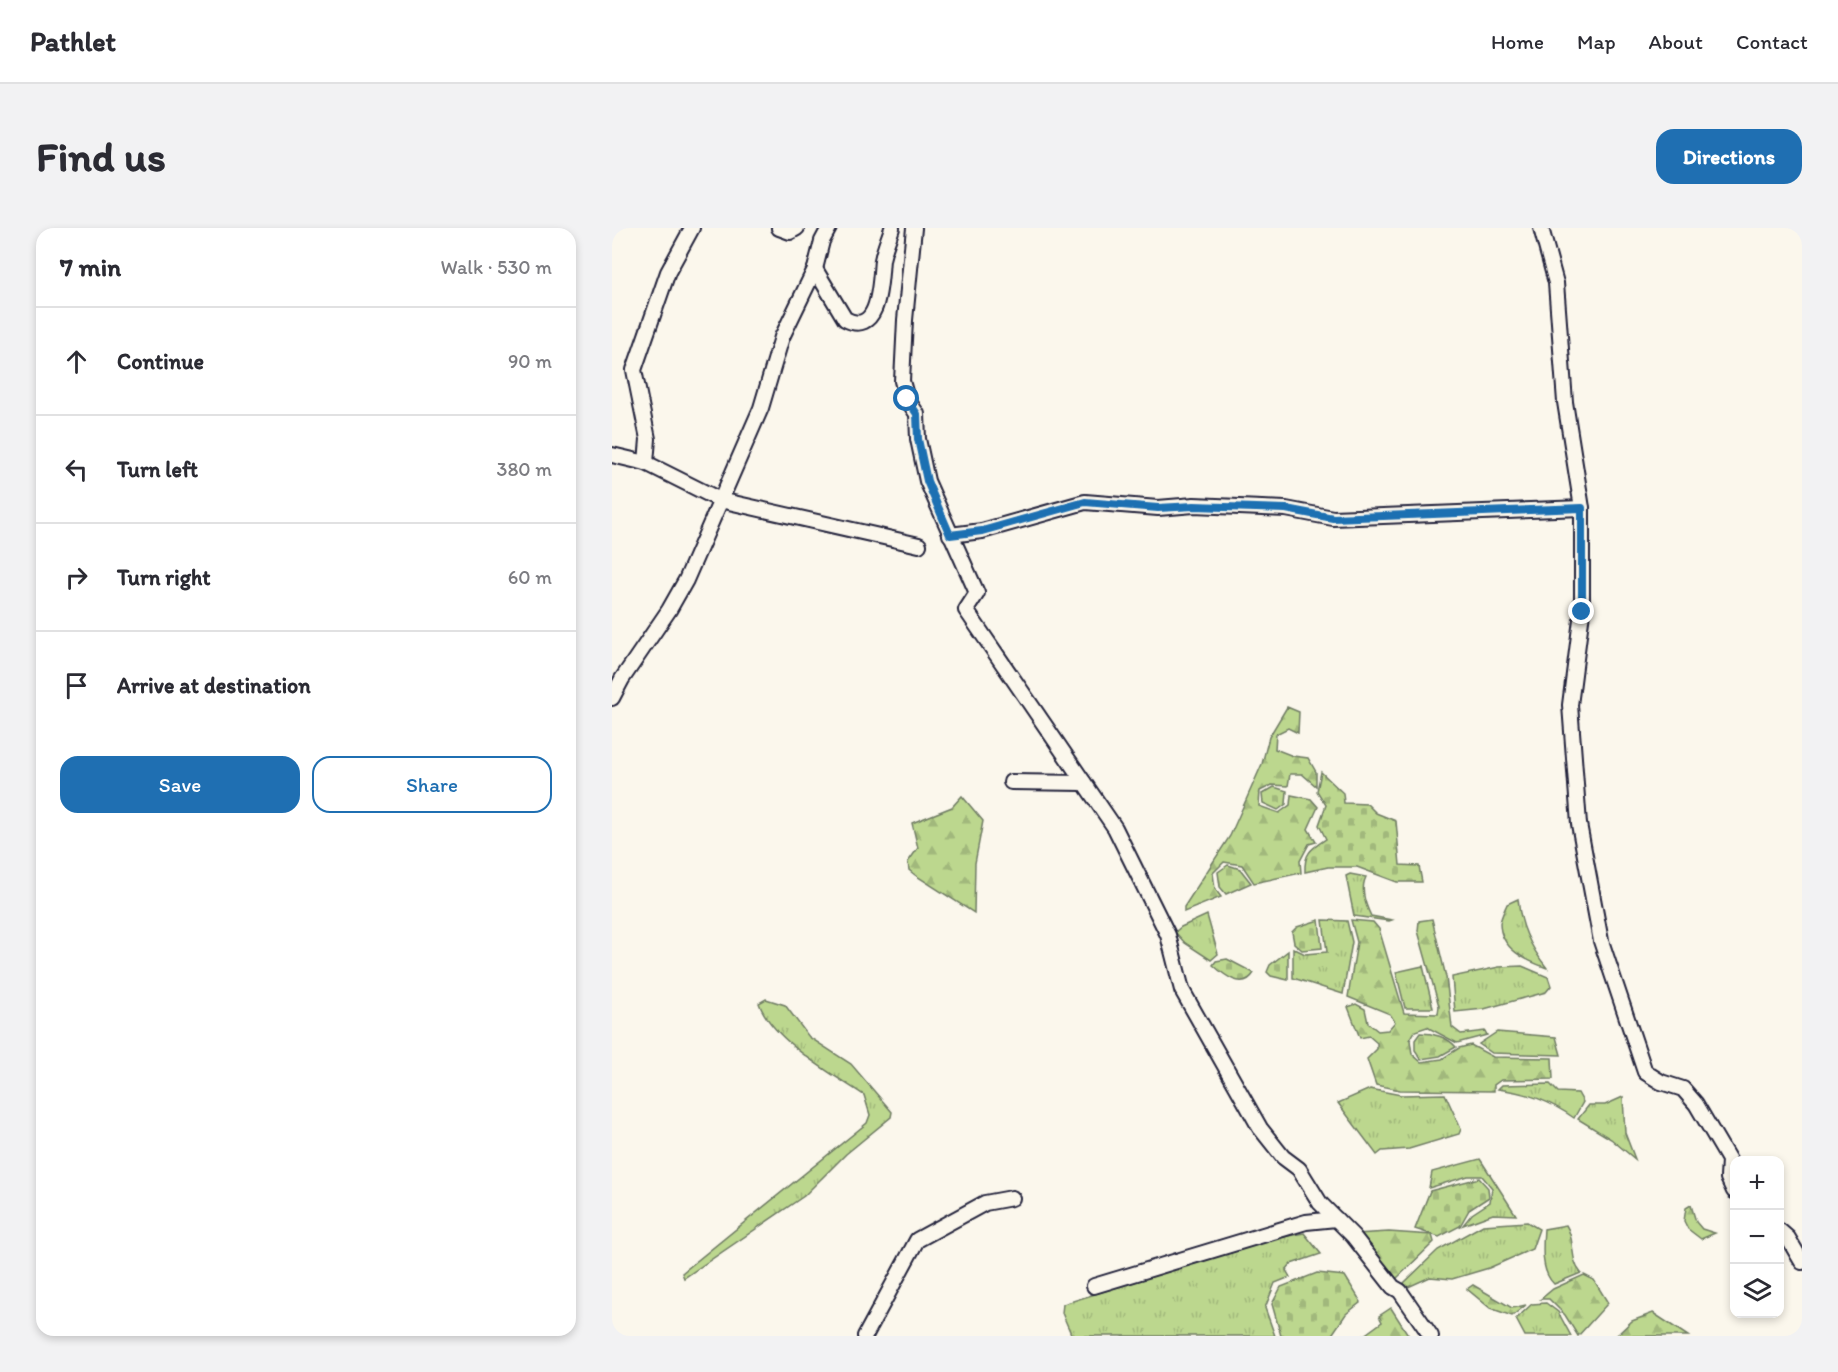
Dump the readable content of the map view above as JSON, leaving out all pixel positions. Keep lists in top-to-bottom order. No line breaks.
{"page":{"header":"Pathlet","nav":["Home","Map","About","Contact"],"buttons":["Directions",["Save","Share"]],"title":"Find us","heading":["7 min","Walk · 530 m"],"list":[["Continue","90 m"],["Turn left","380 m"],["Turn right","60 m"],"Arrive at destination"],"map_buttons":["+","−"]}}
